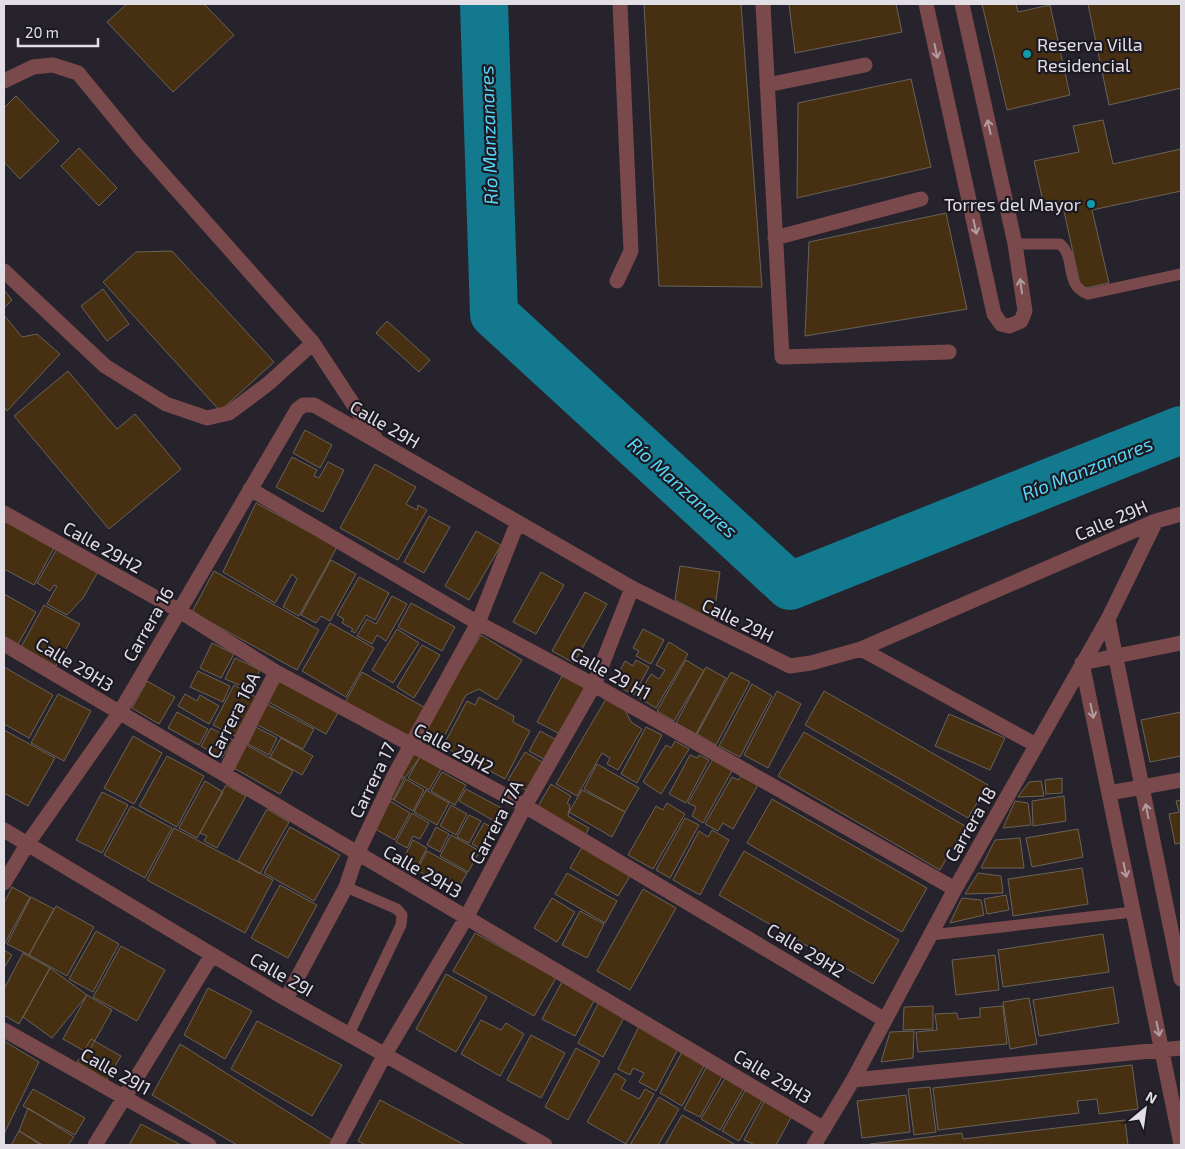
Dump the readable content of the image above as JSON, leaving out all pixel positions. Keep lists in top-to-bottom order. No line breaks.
{"streets":{"street":["Calle 29H","Calle 29H2","Carrera 16","Calle 29H3","Calle 29 H1","Carrera 16A","Carrera 17","Carrera 17A","Carrera 18","Calle 29I","Calle 29I1"]},"crossings":[["Calle 29H","Carrera 16"],["Calle 29H","Carrera 17"],["Calle 29H","Carrera 17A"],["Calle 29H","Carrera 18"],["Calle 29H2","Carrera 16"],["Calle 29H2","Carrera 16A"],["Calle 29H2","Carrera 17"],["Calle 29H2","Carrera 17A"],["Calle 29H2","Carrera 18"],["Carrera 16","Calle 29H3"],["Carrera 16","Calle 29 H1"],["Carrera 16","Calle 29I"],["Calle 29H3","Carrera 16A"],["Calle 29H3","Carrera 17"],["Calle 29H3","Carrera 17A"],["Calle 29H3","Carrera 18"],["Calle 29 H1","Carrera 17"],["Calle 29 H1","Carrera 17A"],["Calle 29 H1","Carrera 18"],["Carrera 17","Calle 29I"],["Carrera 17A","Calle 29I"]],"water":["Río Manzanares"],"places":["Reserva Villa Residencial","Torres del Mayor"],"scale_bar":"20 m","north":"top right"}
